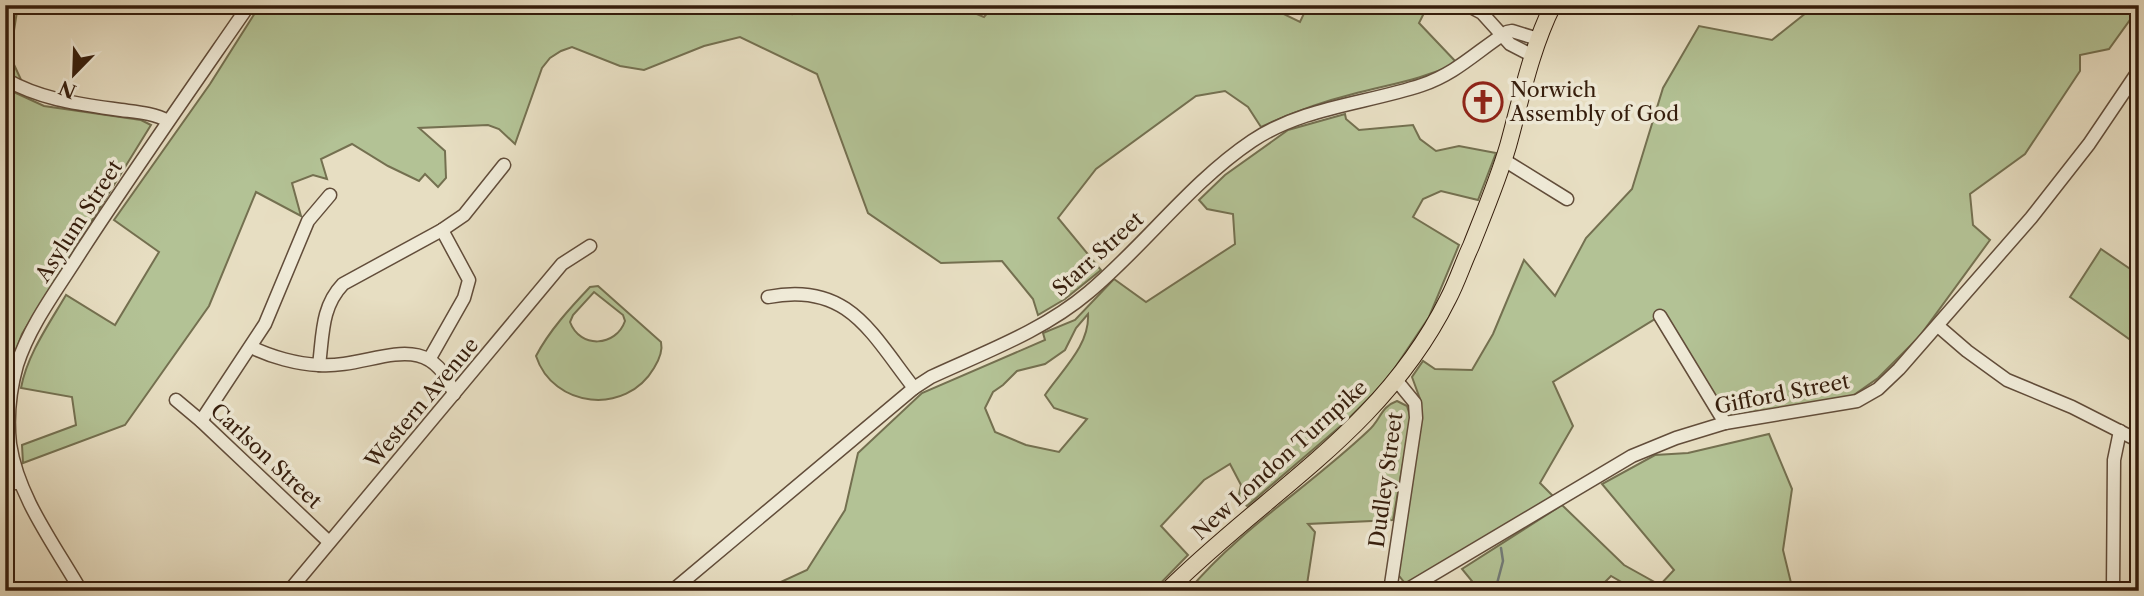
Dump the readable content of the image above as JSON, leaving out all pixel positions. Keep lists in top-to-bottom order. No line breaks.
{"streets":{"main road":["New London Turnpike"],"street":["Asylum Street","Starr Street","Gifford Street","Western Avenue","Carlson Street","Dudley Street"]},"crossings":[["Western Avenue","Carlson Street"],["New London Turnpike","Dudley Street"]],"places":{"church":["Norwich Assembly of God"]},"north":"bottom left"}
